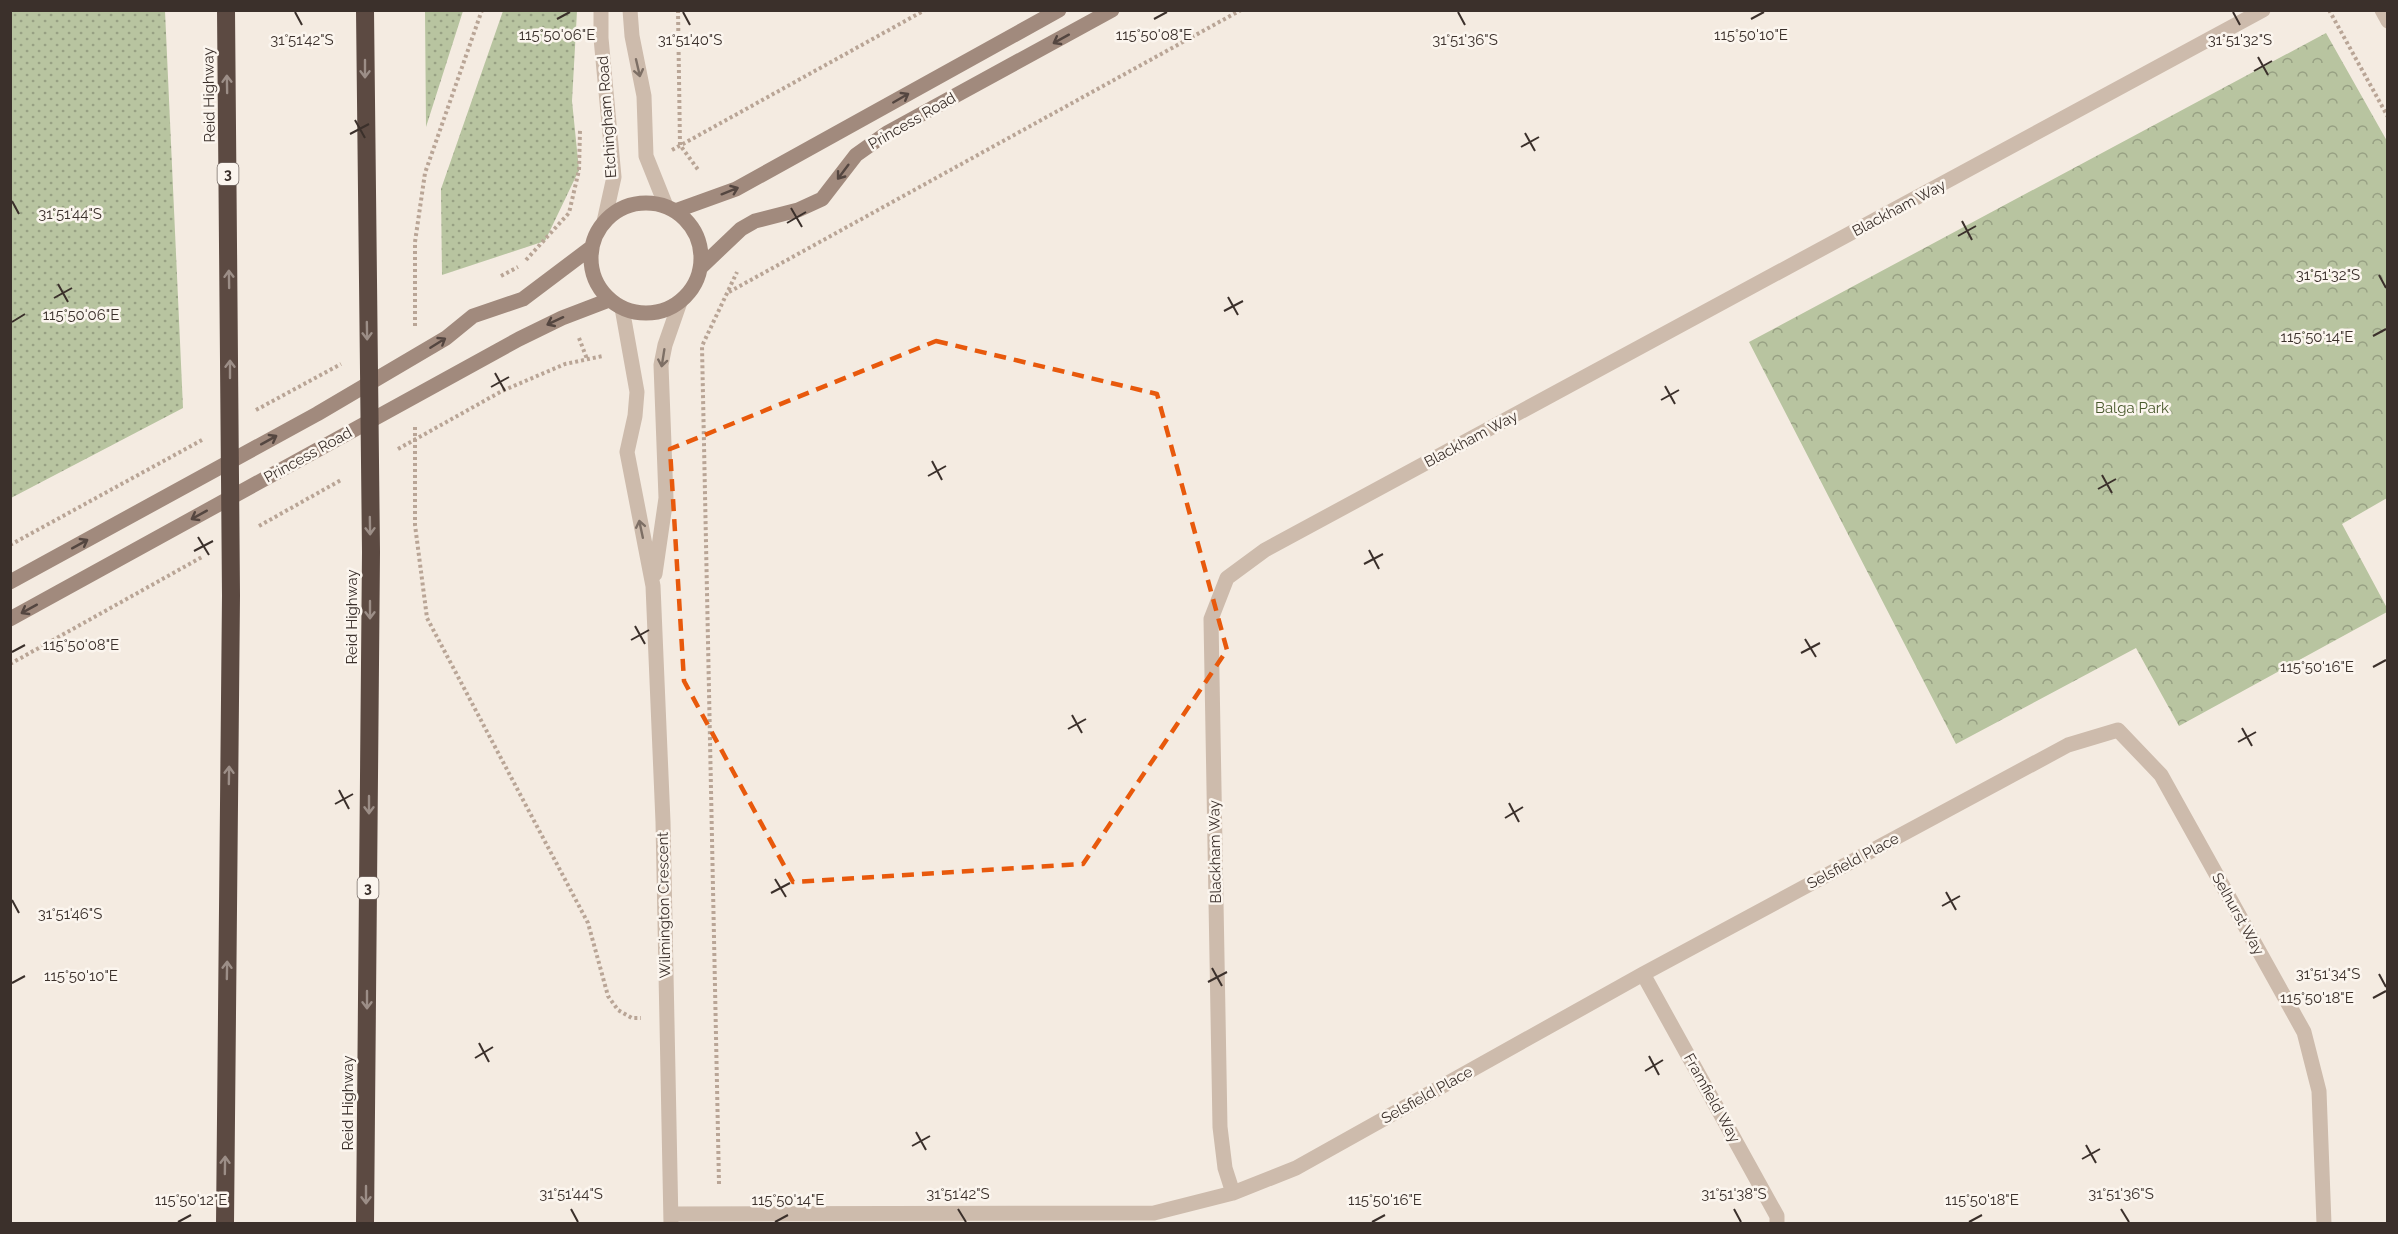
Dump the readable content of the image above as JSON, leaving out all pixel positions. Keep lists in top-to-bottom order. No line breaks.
{"streets":{"highway":["Reid Highway","3"],"main road":["Princess Road"],"street":["Etchingham Road","Blackham Way","Selsfield Place","Wilmington Crescent","Selhurst Way","Framfield Way"]},"crossings":[["Etchingham Road","Princess Road"],["Etchingham Road","Wilmington Crescent"],["Princess Road","Wilmington Crescent"],["Blackham Way","Selsfield Place"],["Selsfield Place","Wilmington Crescent"],["Selsfield Place","Selhurst Way"],["Selsfield Place","Framfield Way"]],"parks":["Balga Park"],"coordinates":["115°50'06\"E","115°50'08\"E","115°50'10\"E","31°51'42\"S","31°51'40\"S","31°51'36\"S","31°51'32\"S","31°51'44\"S","115°50'14\"E","115°50'16\"E","31°51'46\"S","31°51'34\"S","115°50'18\"E","31°51'38\"S","115°50'12\"E"]}
